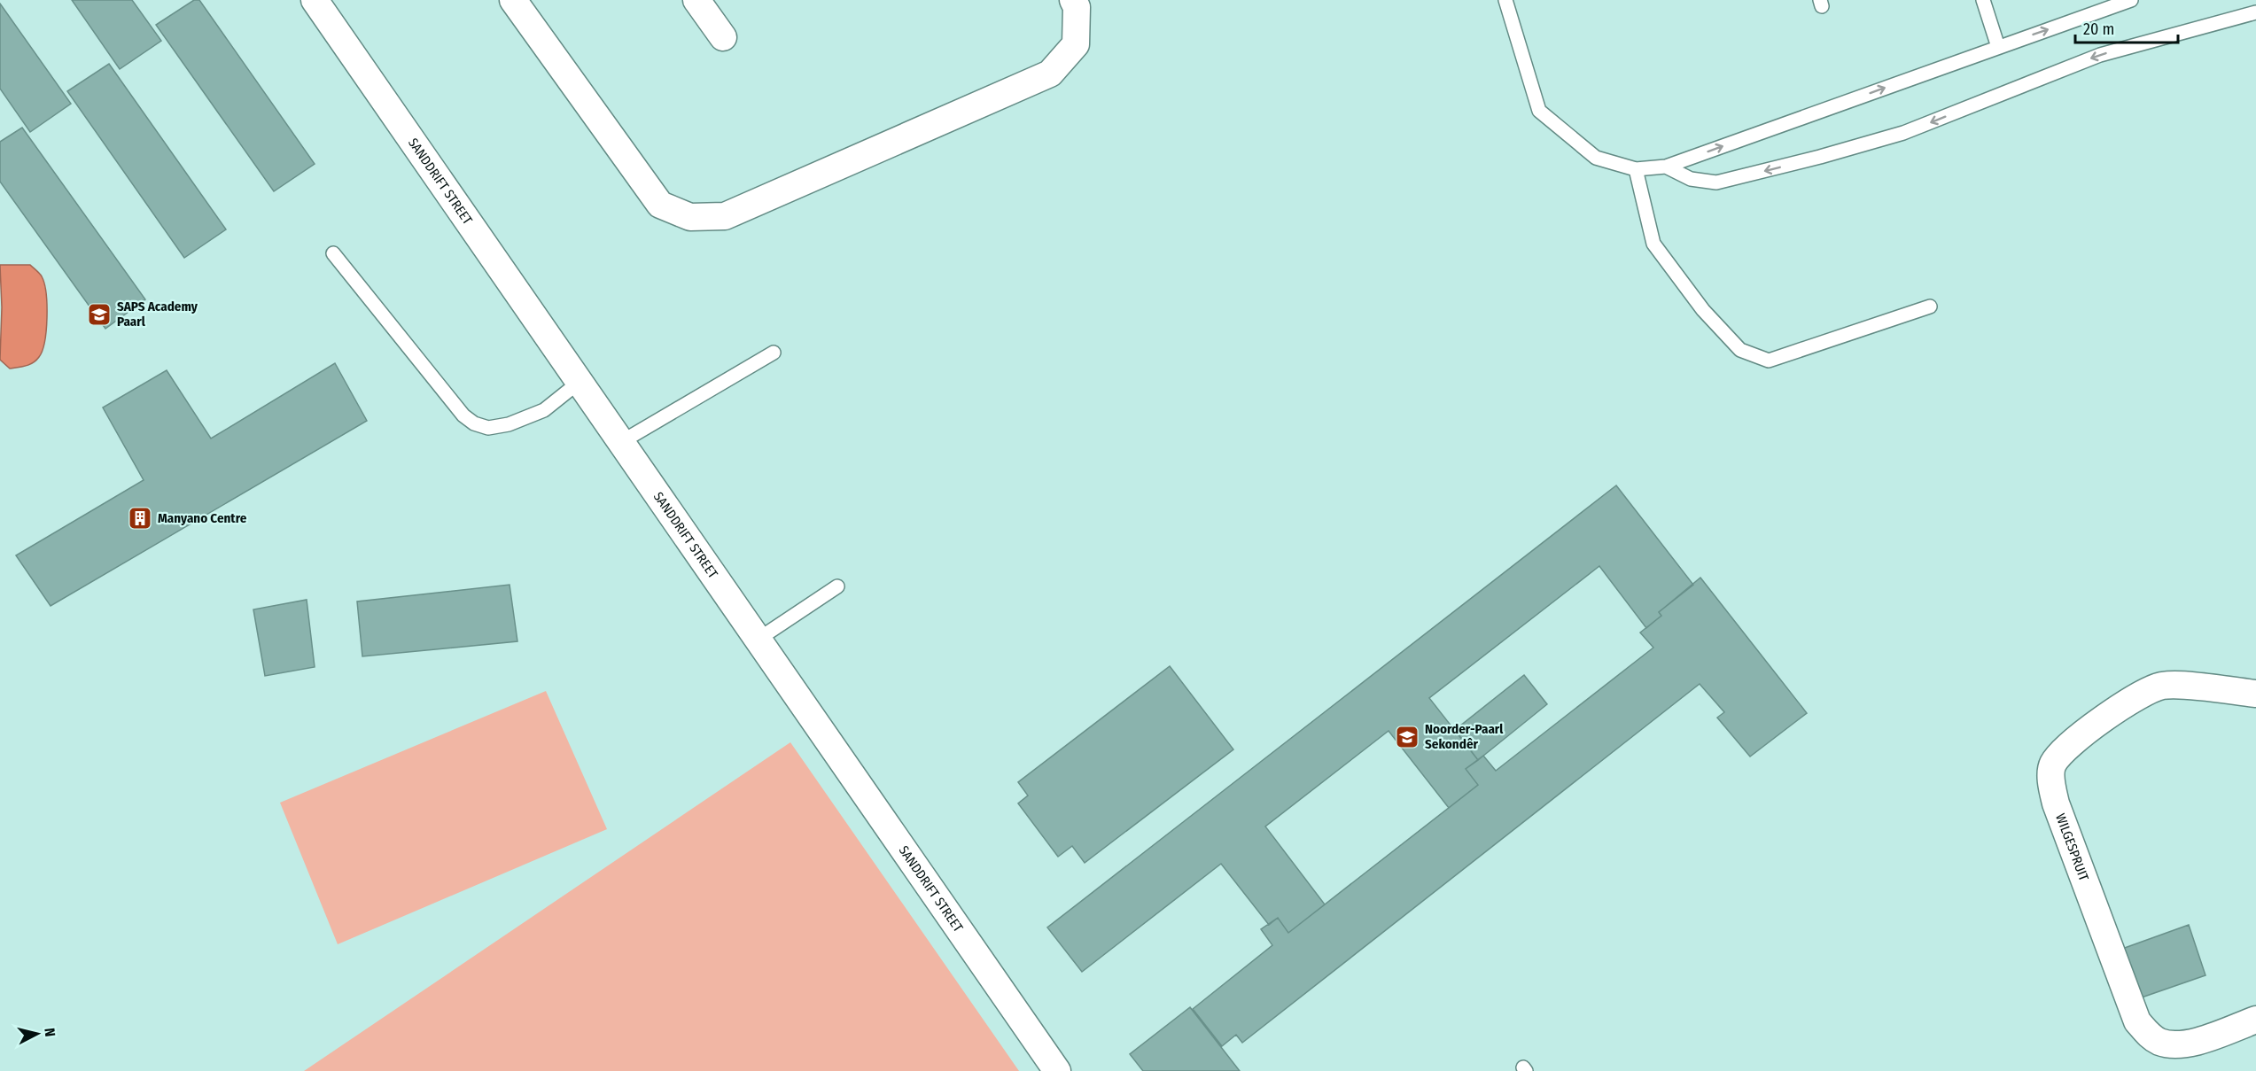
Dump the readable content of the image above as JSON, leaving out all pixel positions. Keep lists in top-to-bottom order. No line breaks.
{"streets":{"street":["SANDDRIFT STREET","WILGESPRUIT"]},"places":{"school or university":["SAPS Academy Paarl","Noorder-Paarl Sekondêr"],"building":["Manyano Centre"]},"scale_bar":"20 m","north":"right"}
